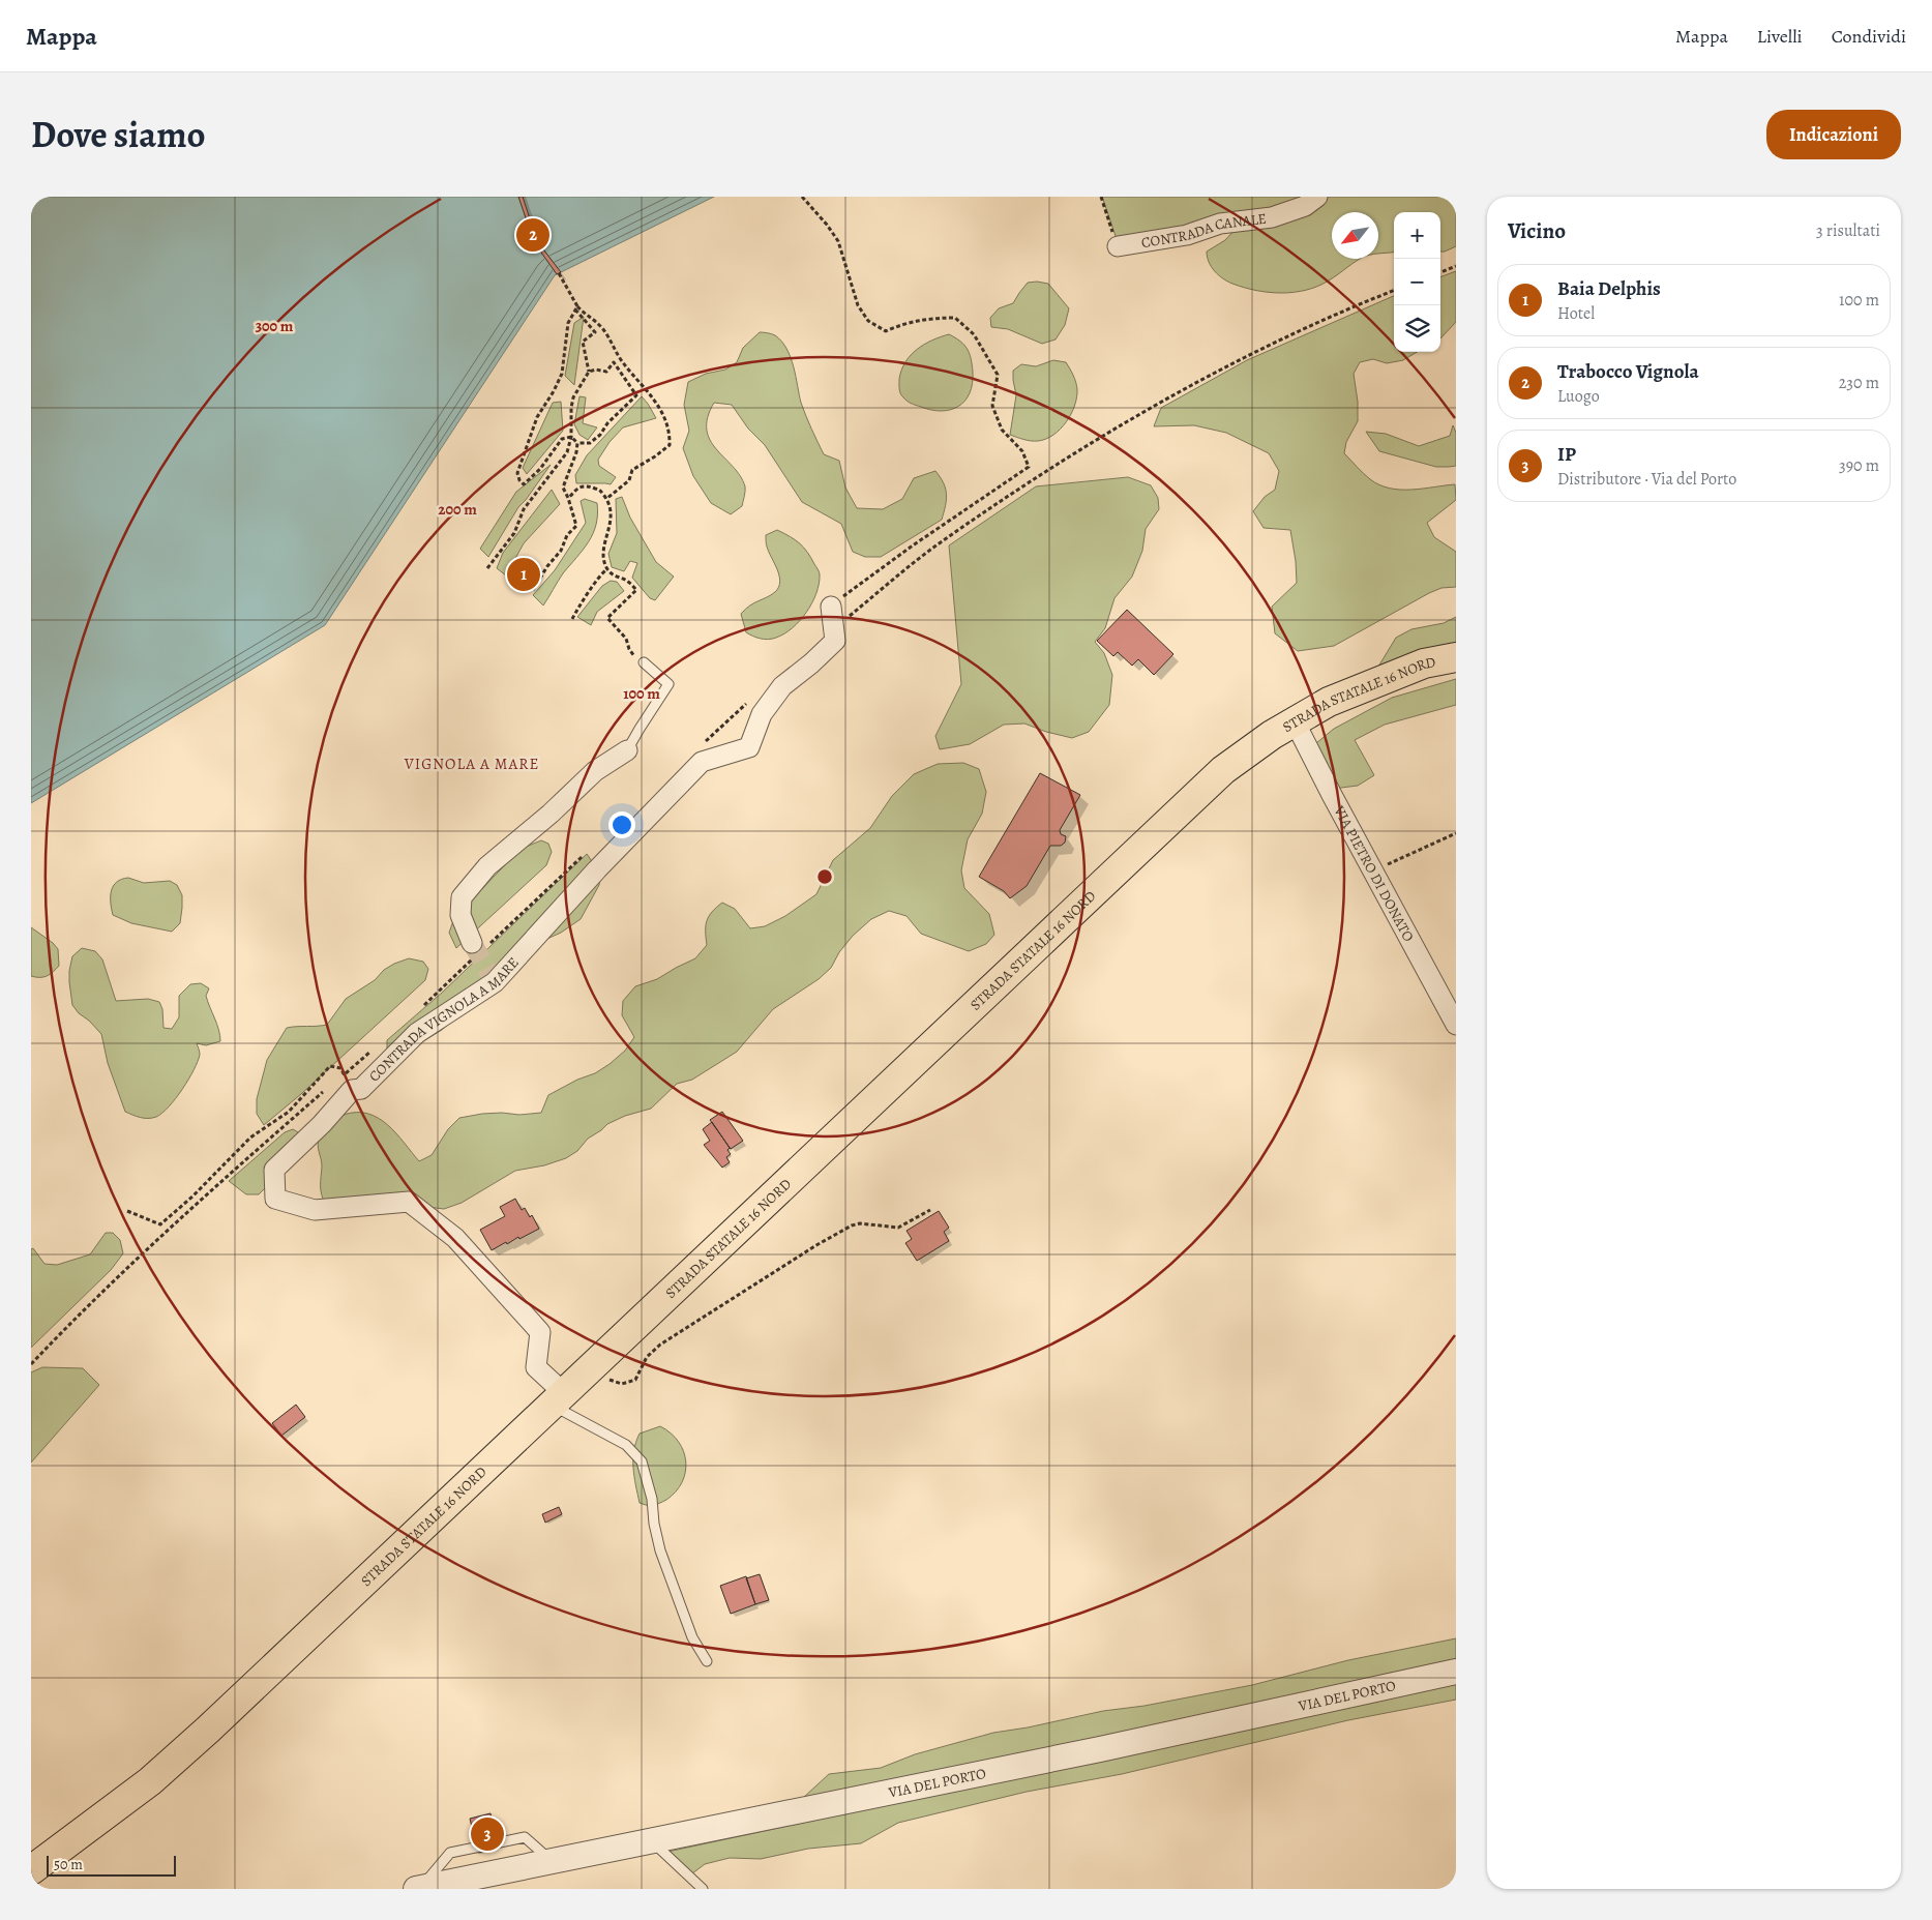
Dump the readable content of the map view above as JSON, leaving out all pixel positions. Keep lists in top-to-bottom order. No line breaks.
{"streets":{"main road":["STRADA STATALE 16 NORD"],"street":["CONTRADA CANALE","VIA PIETRO DI DONATO","CONTRADA VIGNOLA A MARE","VIA DEL PORTO"]},"crossings":[["STRADA STATALE 16 NORD","VIA PIETRO DI DONATO"],["STRADA STATALE 16 NORD","CONTRADA VIGNOLA A MARE"]],"districts":["VIGNOLA A MARE"],"scale_bar":"50 m","north":"bottom left","page":{"header":"Mappa","nav":["Mappa","Livelli","Condividi"],"title":"Dove siamo","buttons":"Indicazioni","heading":["Vicino","3 risultati"],"map_buttons":["+","−"],"pins":["2","1","3"],"list":[{"mark":"1","name":"Baia Delphis","note":"Hotel","value":"100 m"},{"mark":"2","name":"Trabocco Vignola","note":"Luogo","value":"230 m"},{"mark":"3","name":"IP","note":"Distributore · Via del Porto","value":"390 m"}],"scale":"50 m"},"rings":["300 m","200 m","100 m"]}
